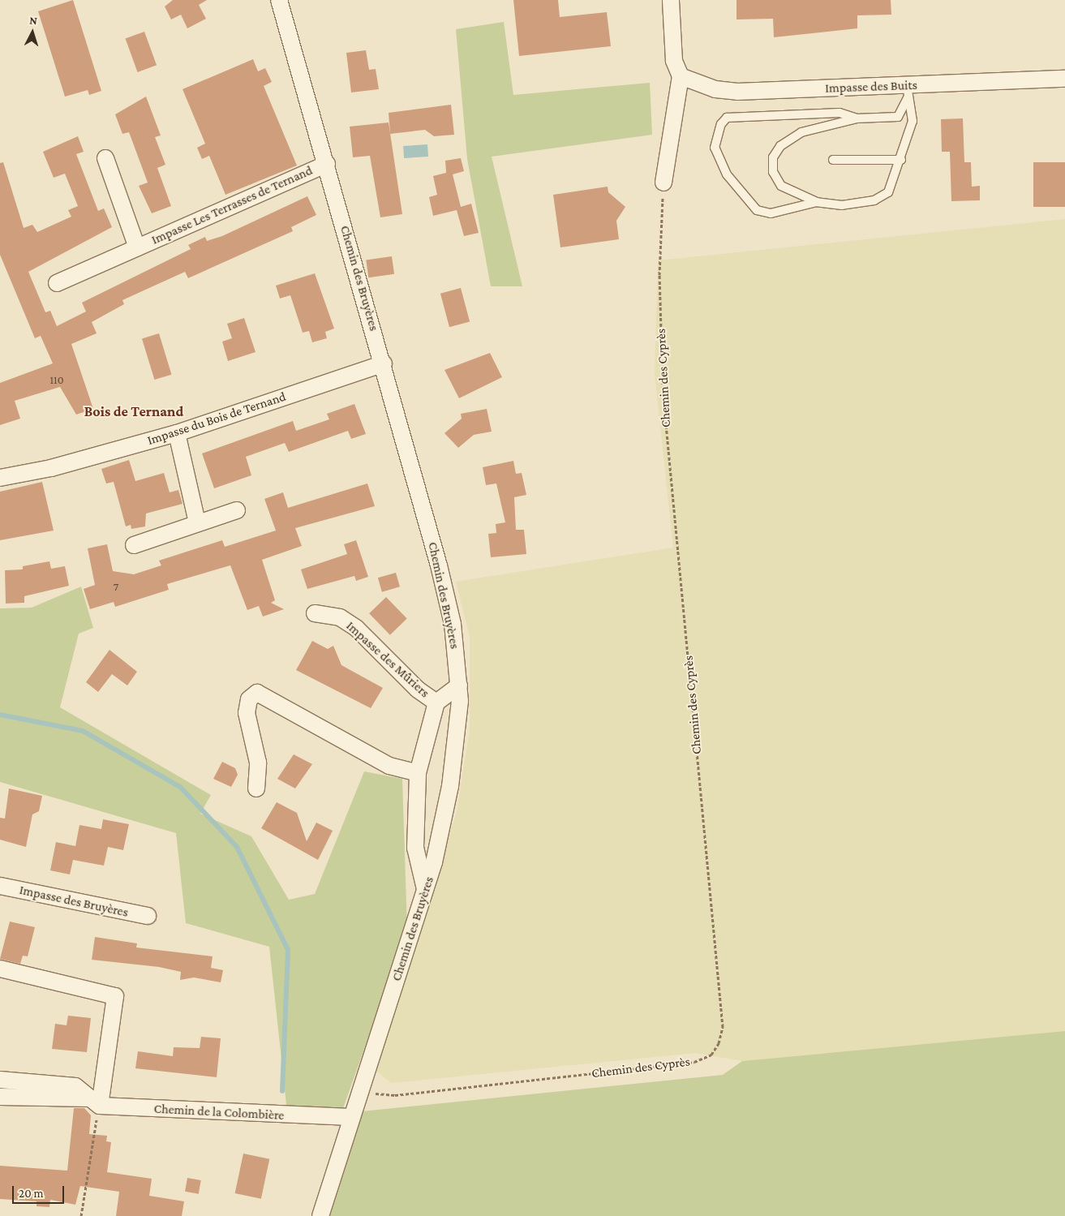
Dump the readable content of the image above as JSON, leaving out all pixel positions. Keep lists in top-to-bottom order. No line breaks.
{"streets":{"street":["Impasse des Buits","Impasse Les Terrasses de Ternand","Chemin des Bruyères","Impasse du Bois de Ternand","Impasse des Mûriers","Impasse des Bruyères","Chemin de la Colombière"],"path":["Chemin des Cyprès"]},"crossings":[["Impasse Les Terrasses de Ternand","Chemin des Bruyères"],["Chemin des Bruyères","Chemin des Cyprès"],["Chemin des Bruyères","Impasse du Bois de Ternand"],["Chemin des Bruyères","Impasse des Mûriers"],["Chemin des Bruyères","Chemin de la Colombière"]],"districts":["Bois de Ternand"],"house_numbers":["110","7"],"scale_bar":"20 m","north":"top"}
